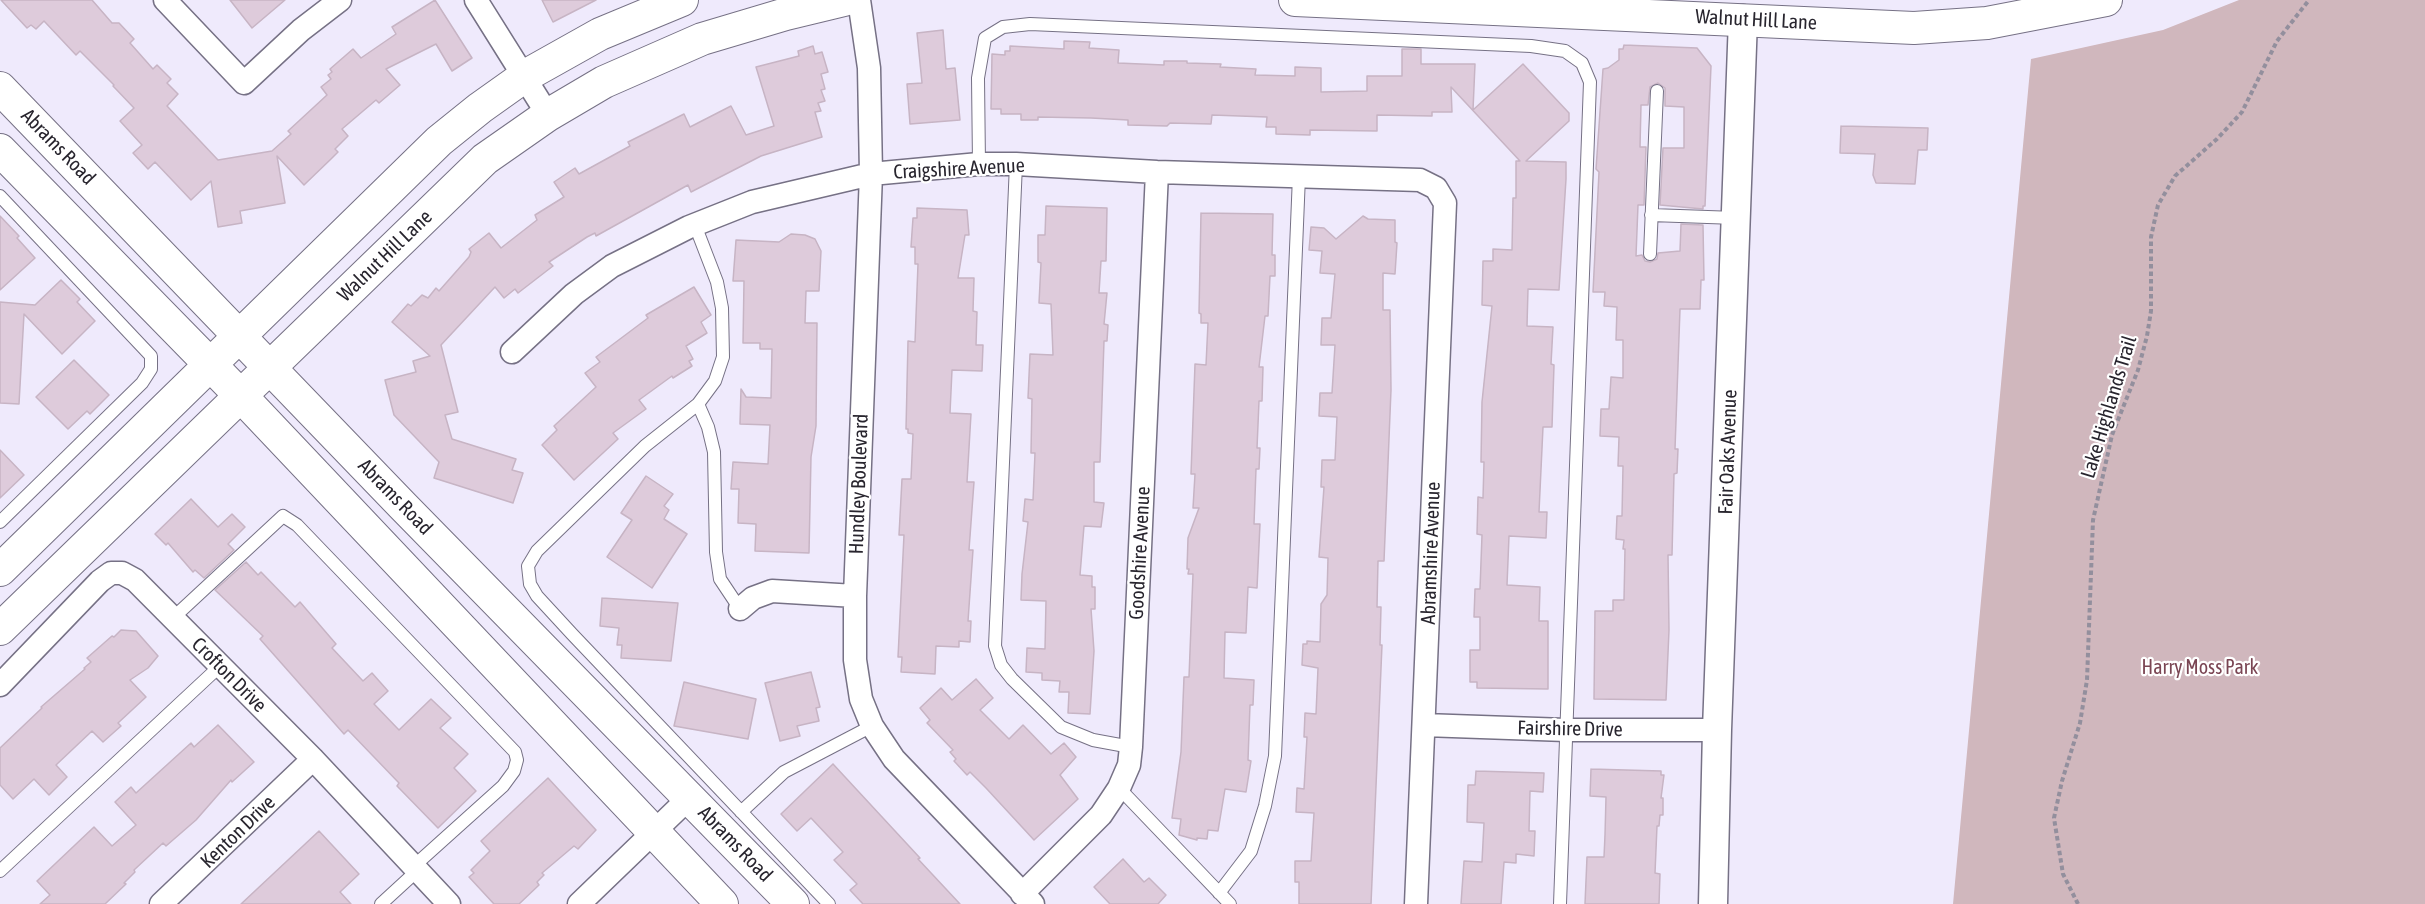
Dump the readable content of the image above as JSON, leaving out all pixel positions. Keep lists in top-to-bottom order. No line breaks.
{"streets":{"main road":["Walnut Hill Lane","Abrams Road"],"street":["Craigshire Avenue","Fair Oaks Avenue","Hundley Boulevard","Goodshire Avenue","Abramshire Avenue","Crofton Drive","Fairshire Drive","Kenton Drive"],"path":["Lake Highlands Trail"]},"crossings":[["Walnut Hill Lane","Abrams Road"],["Walnut Hill Lane","Fair Oaks Avenue"],["Craigshire Avenue","Hundley Boulevard"],["Craigshire Avenue","Goodshire Avenue"],["Craigshire Avenue","Abramshire Avenue"],["Fair Oaks Avenue","Fairshire Drive"],["Hundley Boulevard","Goodshire Avenue"],["Abramshire Avenue","Fairshire Drive"],["Crofton Drive","Kenton Drive"]],"parks":["Harry Moss Park"]}
